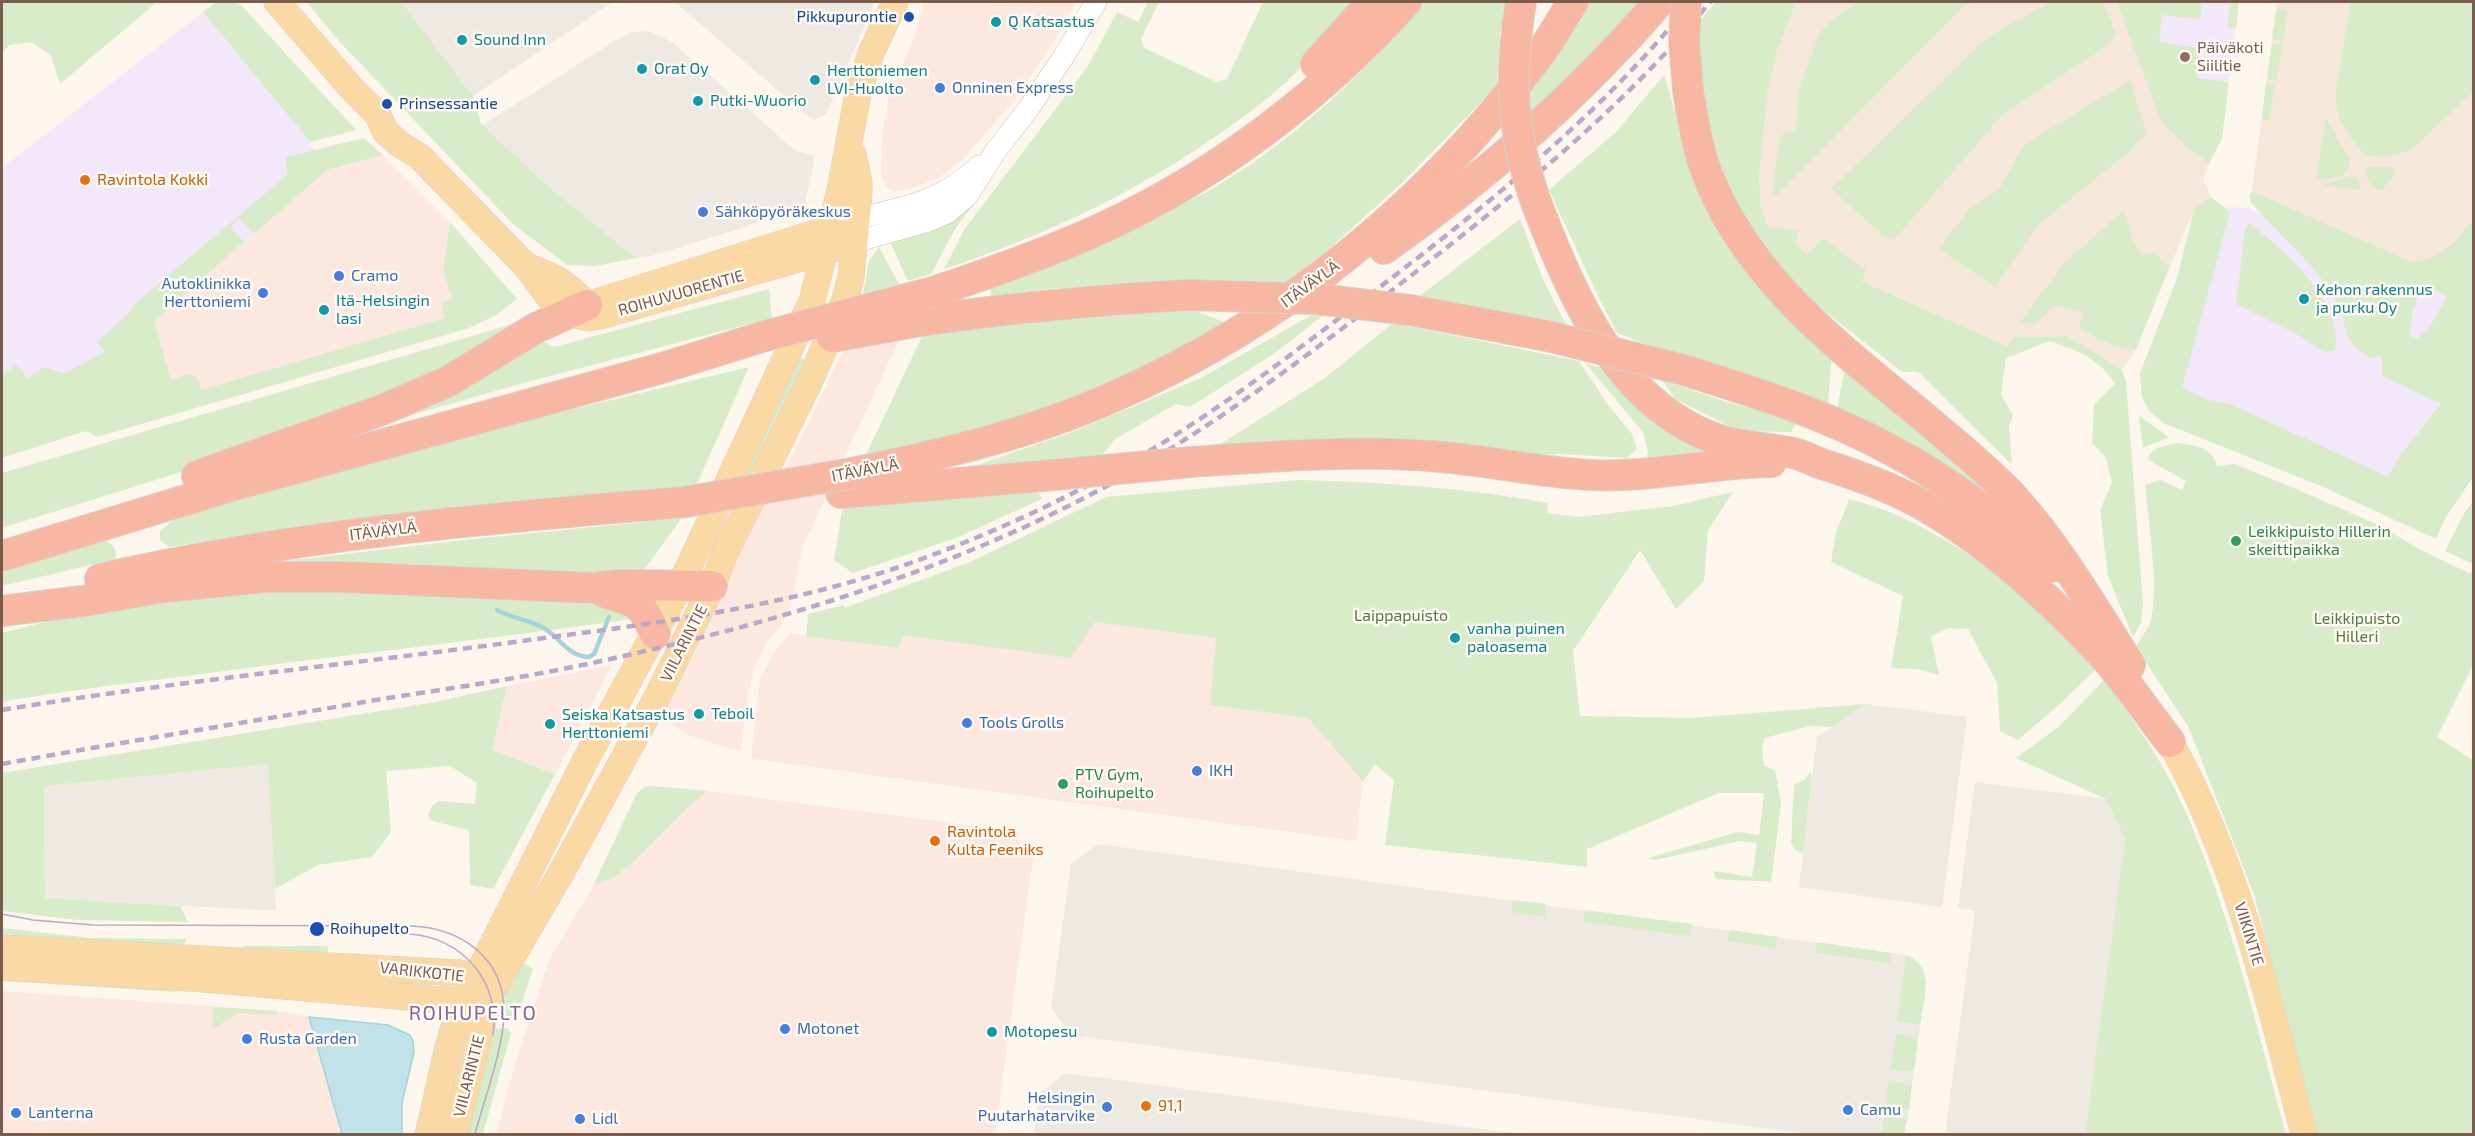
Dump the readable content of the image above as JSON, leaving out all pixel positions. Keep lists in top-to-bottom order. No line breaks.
{"streets":{"highway":["ITÄVÄYLÄ"],"main road":["ROIHUVUORENTIE","VIILARINTIE","VIIKINTIE","VARIKKOTIE"]},"crossings":[["ROIHUVUORENTIE","VIILARINTIE"],["VIILARINTIE","VARIKKOTIE"]],"districts":["ROIHUPELTO"],"parks":["Laippapuisto","Leikkipuisto Hilleri"],"places":["Pikkupurontie","Q Katsastus","Sound Inn","Päiväkoti Siilitie","Orat Oy","Herttoniemen LVI-Huolto","Onninen Express","Putki-Wuorio","Prinsessantie","Ravintola Kokki","Sähköpyöräkeskus","Cramo","Autoklinikka Herttoniemi","Kehon rakennus ja purku Oy","Itä-Helsingin lasi","Leikkipuisto Hillerin skeittipaikka","vanha puinen paloasema","Teboil","Tools Grolls","Seiska Katsastus Herttoniemi","IKH","PTV Gym, Roihupelto","Ravintola Kulta Feeniks","Roihupelto","Motonet","Motopesu","Rusta Garden","91,1","Helsingin Puutarhatarvike","Camu","Lanterna","Lidl"]}
